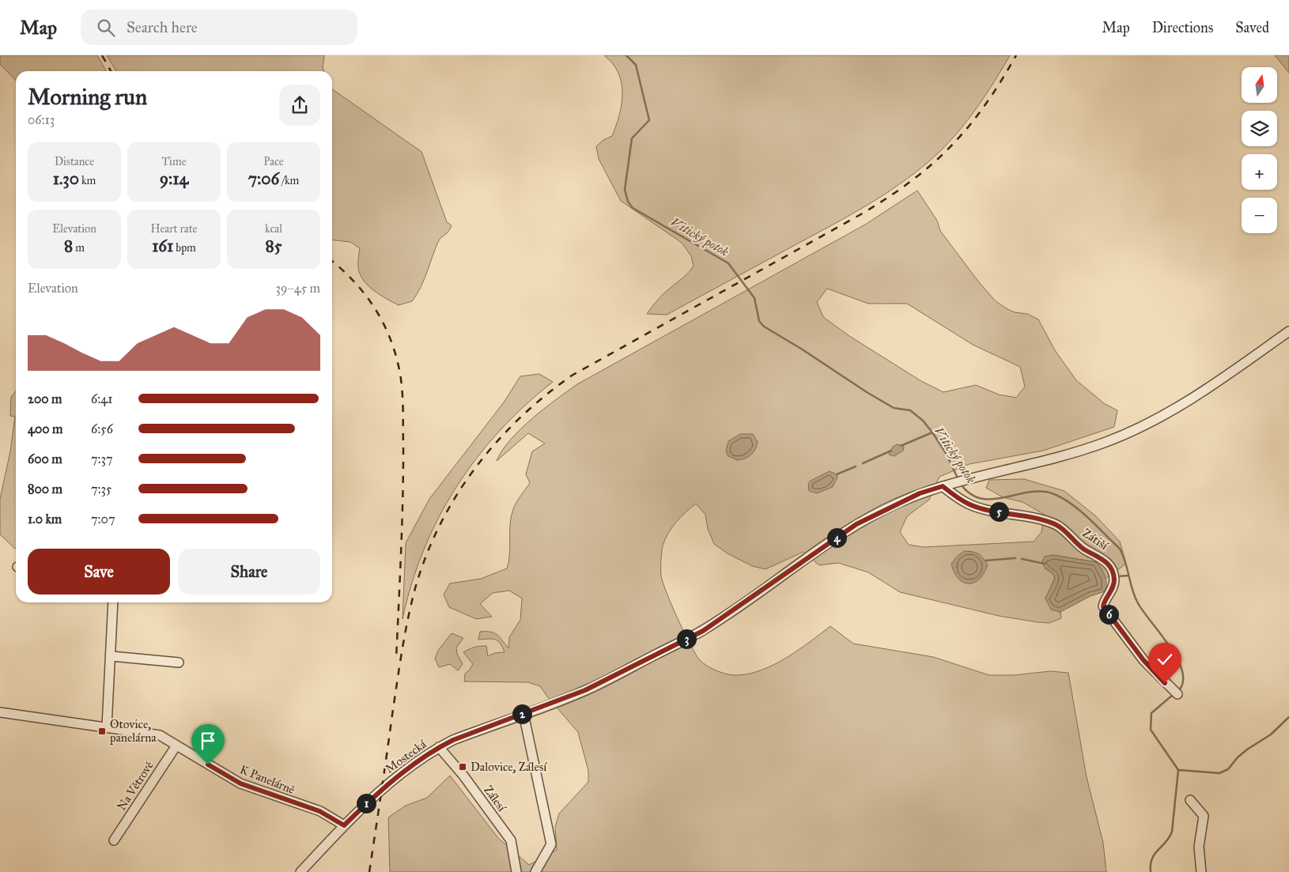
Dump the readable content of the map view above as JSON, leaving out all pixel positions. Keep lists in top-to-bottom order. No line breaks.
{"streets":{"street":["Zátiší","Mostecká","K Panelárně","Na Větrově","Zálesí"]},"crossings":[["Zátiší","Mostecká"],["Mostecká","K Panelárně"],["Mostecká","Zálesí"],["K Panelárně","Na Větrově"]],"water":["Vitický potok"],"places":{"transit":["Otovice, panelárna","Dalovice, Zálesí"]},"north":"top","page":{"header":"Map","search":"Search here","nav":["Map","Directions","Saved"],"map_buttons":["+","−"],"heading":["Morning run","06:13"],"stats":[["Distance","1.30 km"],["Time","9:14"],["Pace","7:06 /km"],["Elevation","8 m"],["Heart rate","161 bpm"],["kcal","85"]],"chart":["Elevation","39–45 m"],"list":[{"name":"200 m","note":"6:41"},{"name":"400 m","note":"6:56"},{"name":"600 m","note":"7:37"},{"name":"800 m","note":"7:35"},{"name":"1.0 km","note":"7:07"}],"pins":["5","4","6","3","2","1"],"buttons":["Save","Share"]}}
